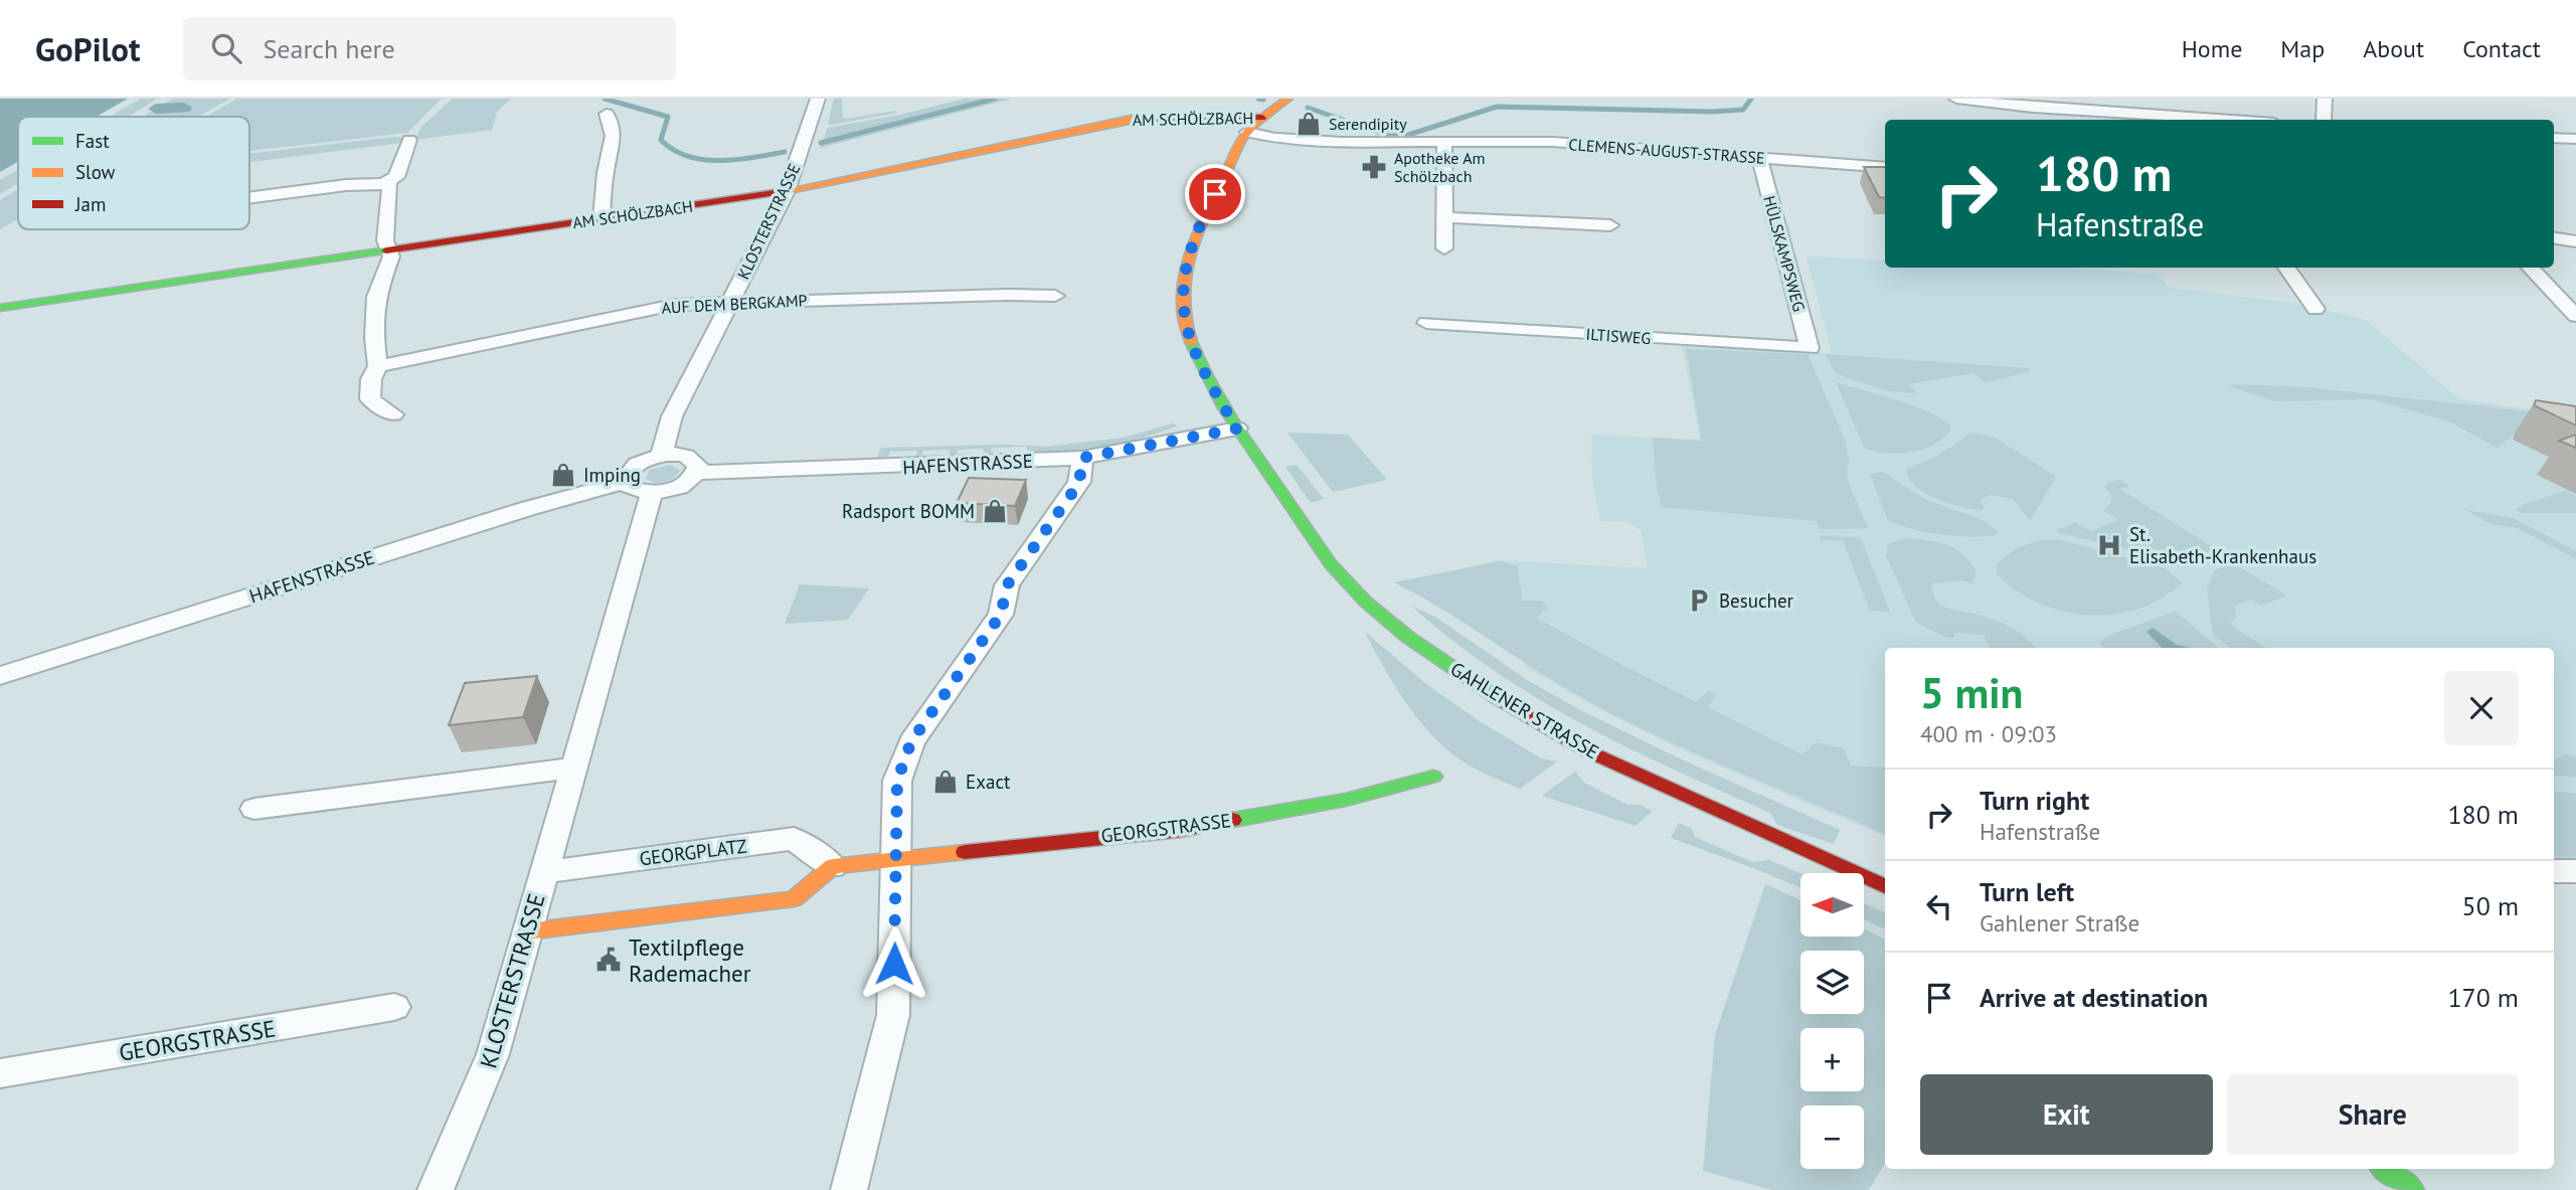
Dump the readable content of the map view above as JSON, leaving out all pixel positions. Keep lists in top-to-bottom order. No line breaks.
{"streets":{"street":["AM SCHÖLZBACH","CLEMENS-AUGUST-STRASSE","KLOSTERSTRASSE","HÜLSKAMPSWEG","AUF DEM BERGKAMP","ILTISWEG","HAFENSTRASSE","GAHLENER STRASSE","GEORGSTRASSE","GEORGPLATZ"]},"crossings":[["AM SCHÖLZBACH","KLOSTERSTRASSE"],["AM SCHÖLZBACH","GAHLENER STRASSE"],["CLEMENS-AUGUST-STRASSE","HÜLSKAMPSWEG"],["CLEMENS-AUGUST-STRASSE","GAHLENER STRASSE"],["KLOSTERSTRASSE","AUF DEM BERGKAMP"],["KLOSTERSTRASSE","GEORGPLATZ"],["HÜLSKAMPSWEG","ILTISWEG"],["HAFENSTRASSE","GAHLENER STRASSE"]],"places":{"shop":["Serendipity","Imping","Radsport BOMM","Exact"],"pharmacy":["Apotheke Am Schölzbach"],"hospital":["St. Elisabeth-Krankenhaus"],"parking":["Besucher"],"public building":["Textilpflege Rademacher"]},"legend":["Fast","Slow","Jam"],"north":"left","page":{"header":"GoPilot","search":"Search here","nav":["Home","Map","About","Contact"],"turn":["180 m","Hafenstraße"],"heading":["5 min","400 m · 09:03"],"list":[{"name":"Turn right","note":"Hafenstraße","value":"180 m"},{"name":"Turn left","note":"Gahlener Straße","value":"50 m"},{"name":"Arrive at destination","value":"170 m"}],"map_buttons":["+","−"],"buttons":["Exit","Share"]}}
